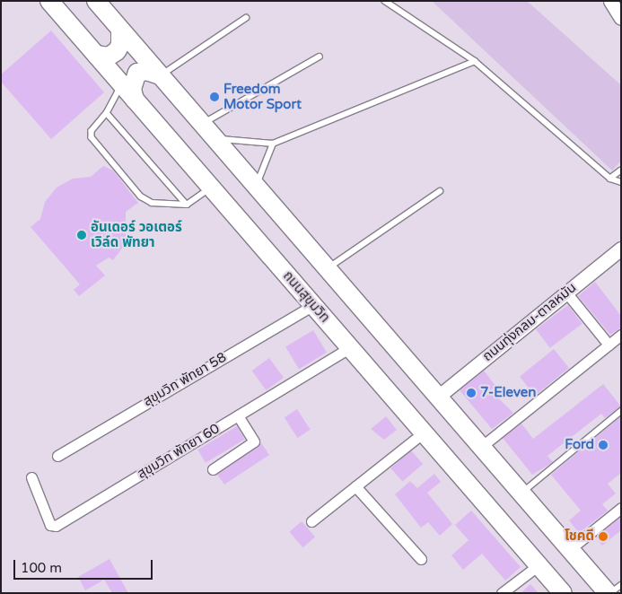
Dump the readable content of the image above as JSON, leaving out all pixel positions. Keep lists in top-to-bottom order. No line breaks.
{"streets":{"highway":["ถนนสุขุมวิท"],"street":["ถนนทุ่งกลม-ตาลหมัน","สุขุมวิท พัทยา 58","สุขุมวิท พัทยา 60"]},"crossings":[["ถนนสุขุมวิท","สุขุมวิท พัทยา 58"],["ถนนสุขุมวิท","สุขุมวิท พัทยา 60"]],"places":["Freedom Motor Sport","อันเดอร์ วอเตอร์ เวิล์ด พัทยา","7-Eleven","Ford","โชคดี"],"scale_bar":"100 m"}
